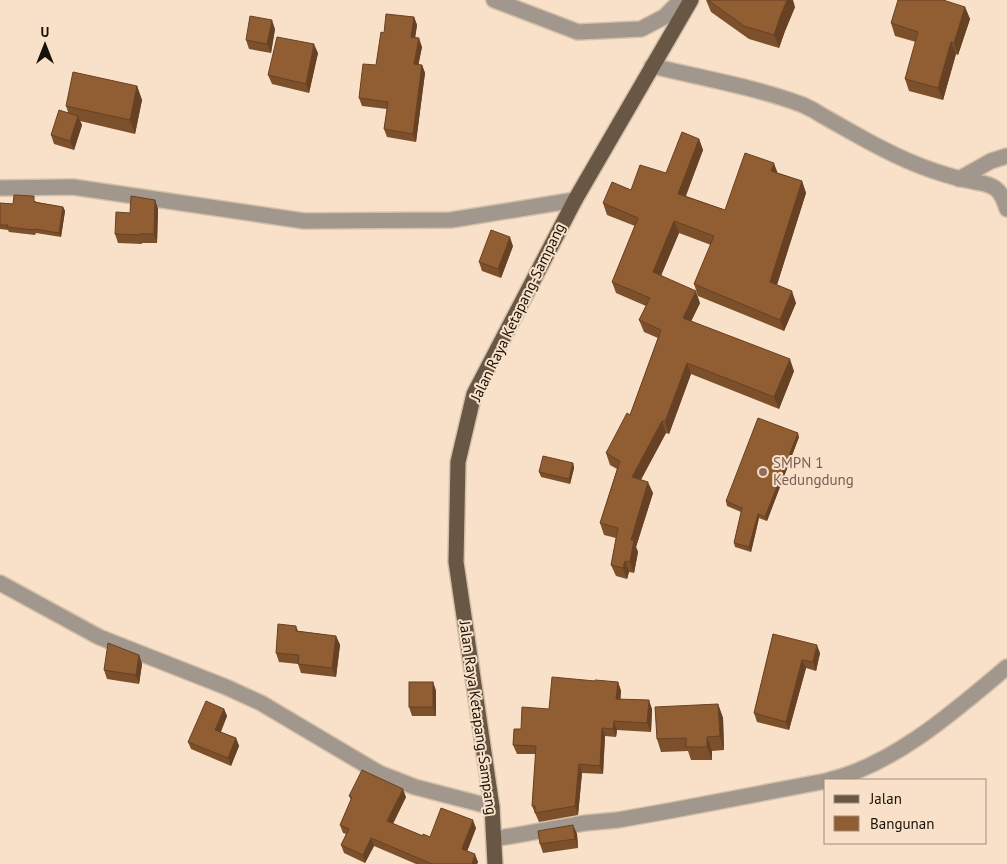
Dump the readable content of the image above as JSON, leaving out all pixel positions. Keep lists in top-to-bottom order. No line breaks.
{"streets":{"main road":["Jalan Raya Ketapang-Sampang"]},"places":["SMPN 1 Kedungdung"],"legend":["Jalan","Bangunan"],"north":"top"}
